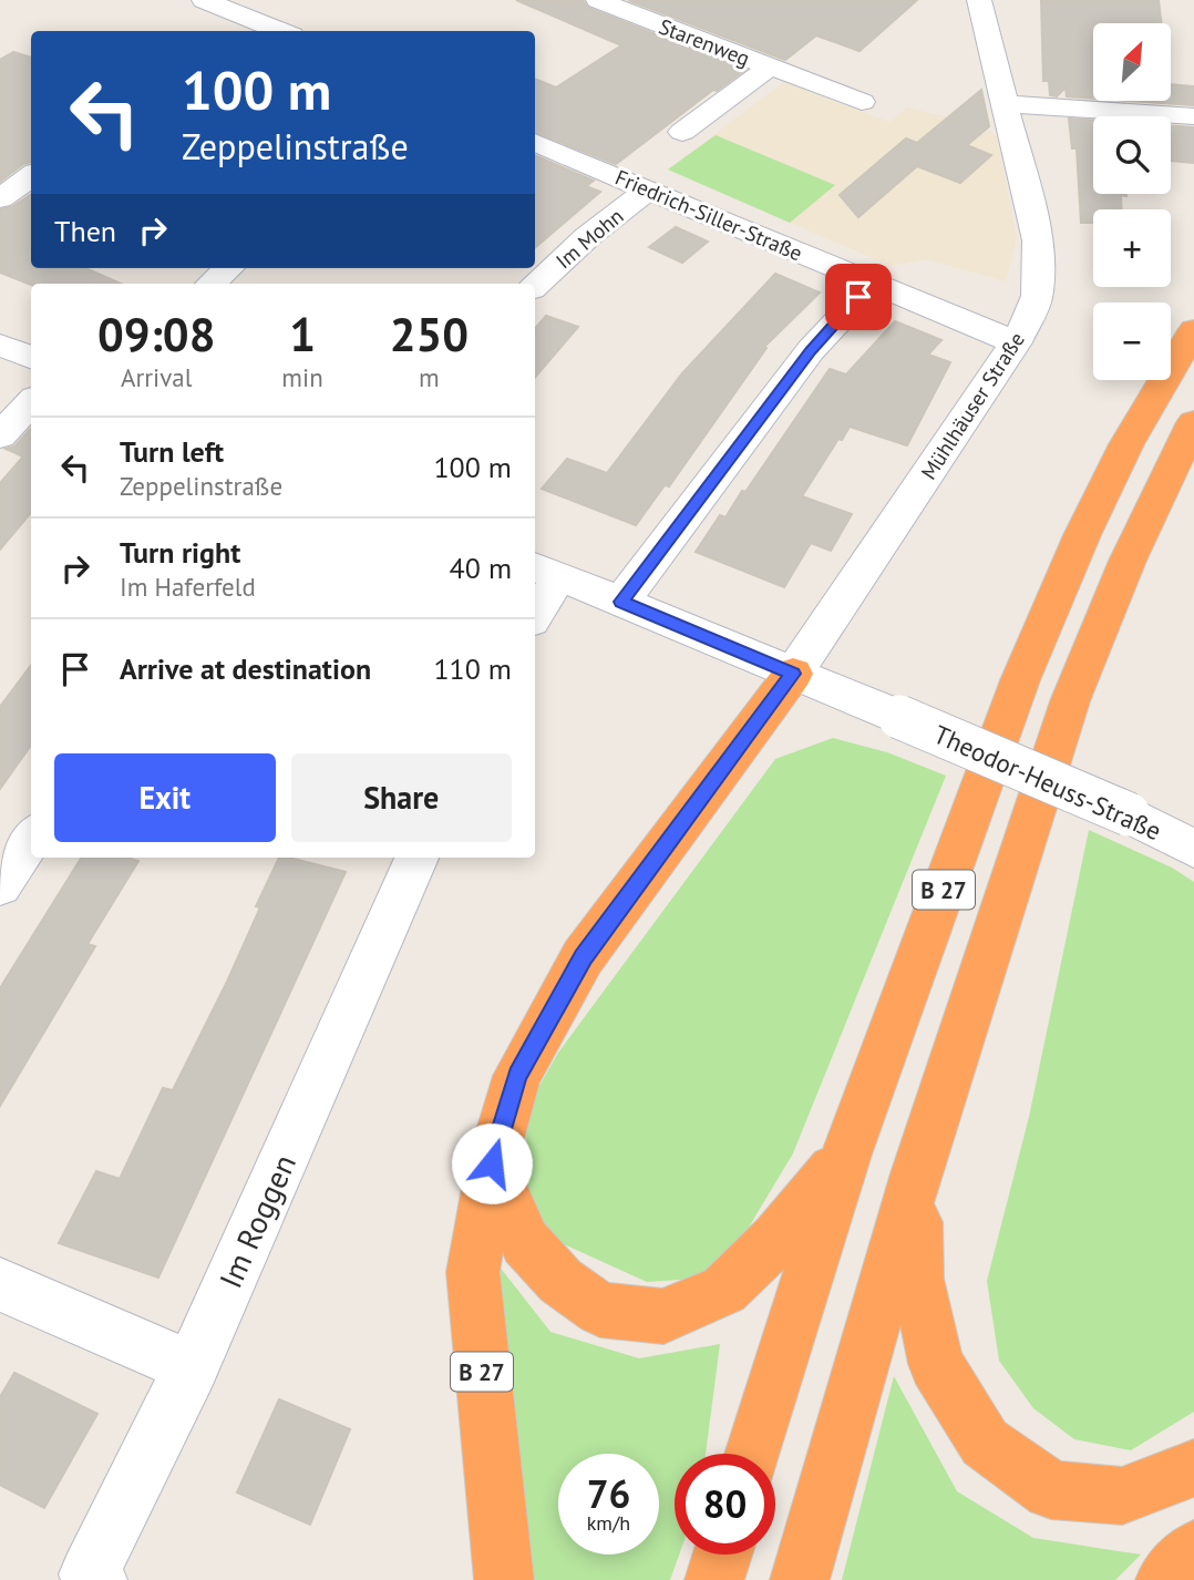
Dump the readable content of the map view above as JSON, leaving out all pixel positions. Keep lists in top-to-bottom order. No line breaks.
{"streets":{"highway":["B 27"],"street":["Starenweg","Friedrich-Siller-Straße","Im Mohn","Mühlhäuser Straße","Theodor-Heuss-Straße","Im Roggen"]},"crossings":[["Friedrich-Siller-Straße","Im Mohn"],["Friedrich-Siller-Straße","Mühlhäuser Straße"],["Mühlhäuser Straße","Theodor-Heuss-Straße"],["Mühlhäuser Straße","B 27"],["Theodor-Heuss-Straße","B 27"]],"north":"top right","page":{"map_buttons":["+","−"],"turn":["100 m","Zeppelinstraße"],"then":"Then","eta":["09:08","Arrival","1","min","250","m"],"list":[{"name":"Turn left","note":"Zeppelinstraße","value":"100 m"},{"name":"Turn right","note":"Im Haferfeld","value":"40 m"},{"name":"Arrive at destination","value":"110 m"}],"buttons":["Exit","Share"],"speed":"76 km/h","limit":"80"}}
